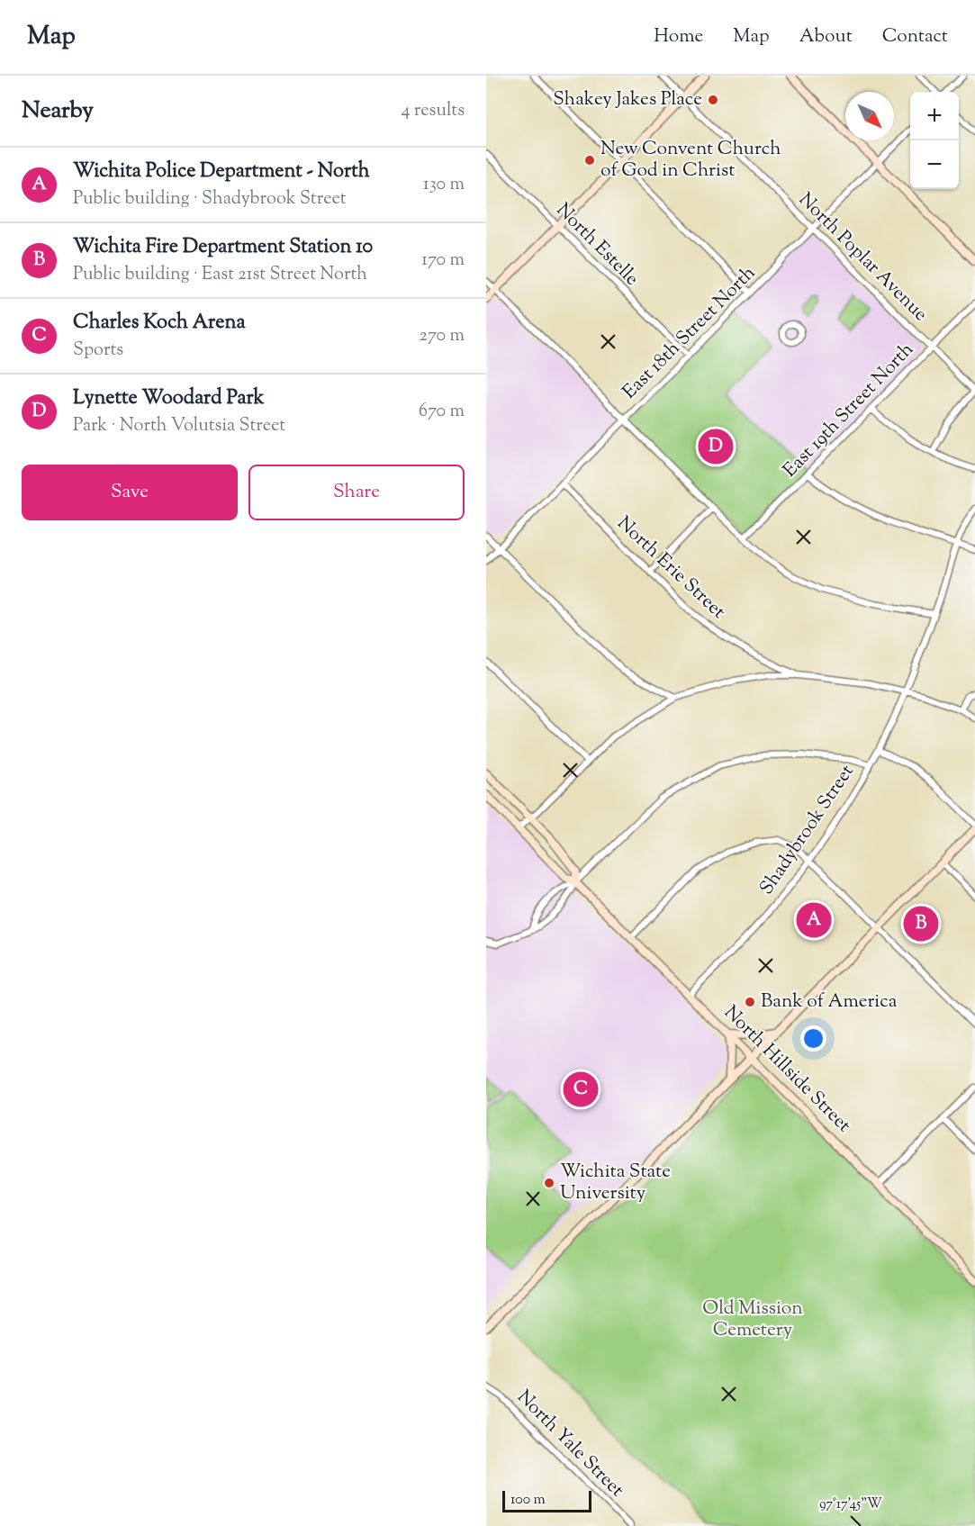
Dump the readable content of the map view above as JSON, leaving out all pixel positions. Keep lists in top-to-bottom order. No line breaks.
{"streets":{"main road":["North Hillside Street"],"street":["North Estelle","North Poplar Avenue","East 18th Street North","East 19th Street North","North Erie Street","Shadybrook Street","North Yale Street"]},"crossings":[["North Estelle","East 18th Street North"],["North Poplar Avenue","East 18th Street North"],["North Poplar Avenue","East 19th Street North"],["East 18th Street North","North Erie Street"],["Shadybrook Street","North Hillside Street"]],"parks":["Old Mission Cemetery"],"places":["Shakey Jakes Place","New Convent Church of God in Christ","Bank of America","Wichita State University"],"scale_bar":"100 m","north":"bottom right","page":{"header":"Map","nav":["Home","Map","About","Contact"],"heading":["Nearby","4 results"],"map_buttons":["+","−"],"list":[{"mark":"A","name":"Wichita Police Department - North","note":"Public building · Shadybrook Street","value":"130 m"},{"mark":"B","name":"Wichita Fire Department Station 10","note":"Public building · East 21st Street North","value":"170 m"},{"mark":"C","name":"Charles Koch Arena","note":"Sports","value":"270 m"},{"mark":"D","name":"Lynette Woodard Park","note":"Park · North Volutsia Street","value":"670 m"}],"pins":["D","A","B","C"],"buttons":["Save","Share"],"scale":"100 m"},"coordinates":["97°17'45\"W"]}
